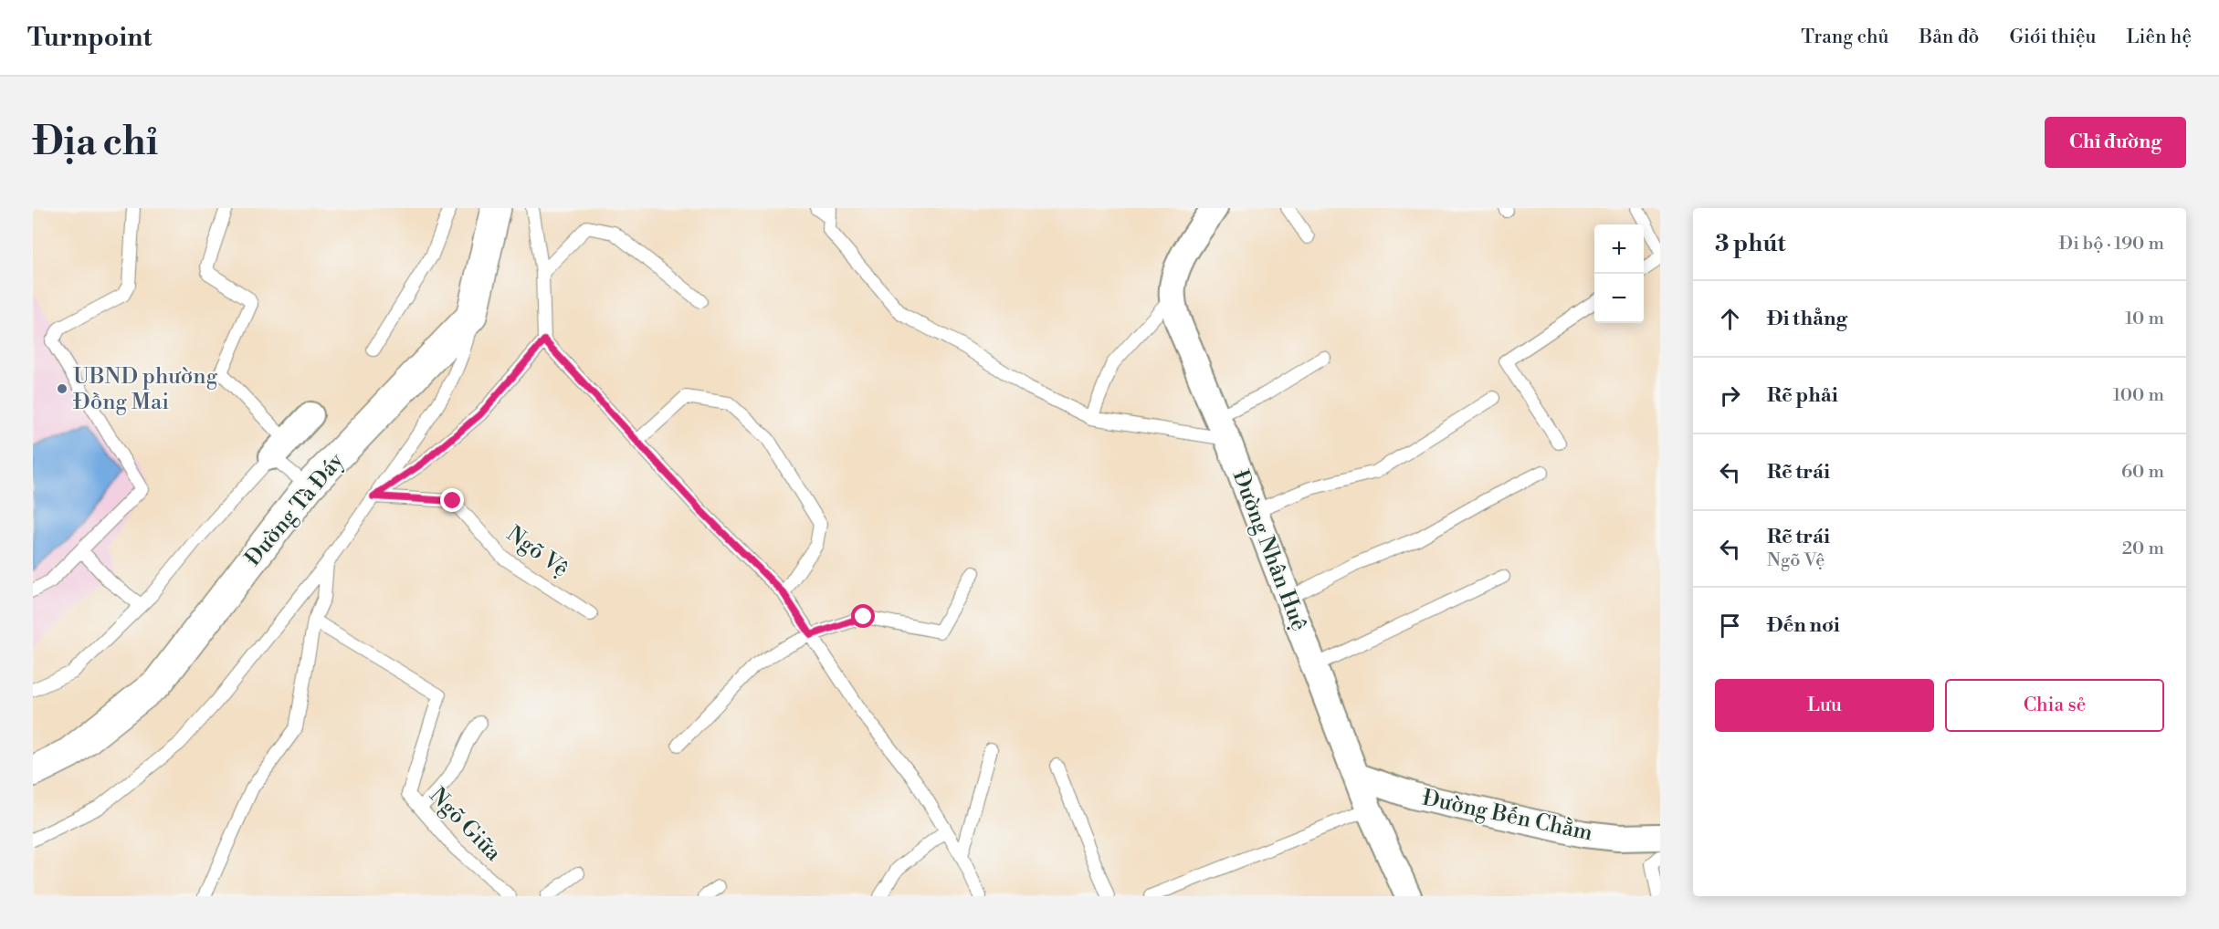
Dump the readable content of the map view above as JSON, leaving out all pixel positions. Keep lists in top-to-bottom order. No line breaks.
{"streets":{"street":["Đường Tà Đáy","Đường Nhân Huệ","Đường Bến Chằm"],"lane":["Ngõ Vệ","Ngõ Giữa"]},"crossings":[["Đường Nhân Huệ","Đường Bến Chằm"]],"places":["UBND phường Đồng Mai"],"page":{"header":"Turnpoint","nav":["Trang chủ","Bản đồ","Giới thiệu","Liên hệ"],"buttons":["Chỉ đường",["Lưu","Chia sẻ"]],"title":"Địa chỉ","heading":["3 phút","Đi bộ · 190 m"],"map_buttons":["+","−"],"list":[["Đi thẳng","10 m"],["Rẽ phải","100 m"],["Rẽ trái","60 m"],["Rẽ trái","Ngõ Vệ","20 m"],"Đến nơi"]}}
